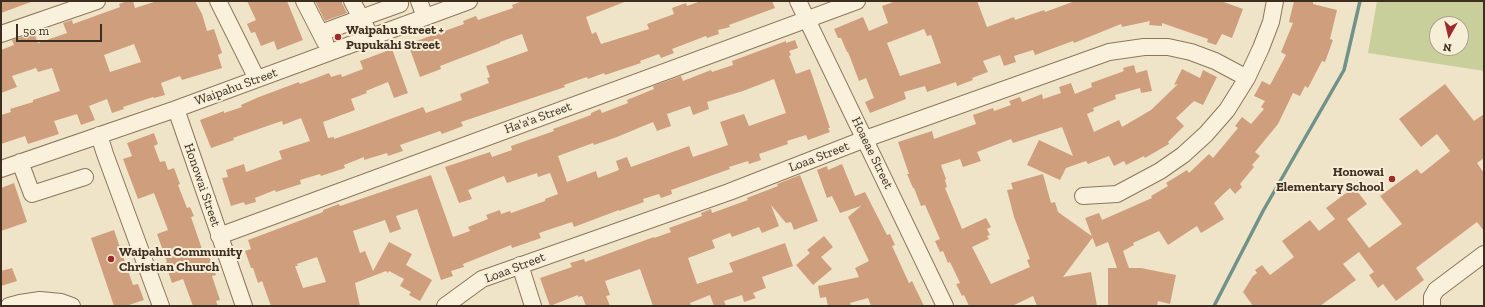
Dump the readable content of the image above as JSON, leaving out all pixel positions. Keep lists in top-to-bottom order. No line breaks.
{"streets":{"street":["Waipahu Street","Ha'a'a Street","Hoaeae Street","Loaa Street","Honowai Street"]},"crossings":[["Waipahu Street","Honowai Street"],["Ha'a'a Street","Hoaeae Street"],["Ha'a'a Street","Honowai Street"],["Hoaeae Street","Loaa Street"]],"places":["Waipahu Street + Pupukahi Street","Honowai Elementary School","Waipahu Community Christian Church"],"scale_bar":"50 m","north":"bottom"}
